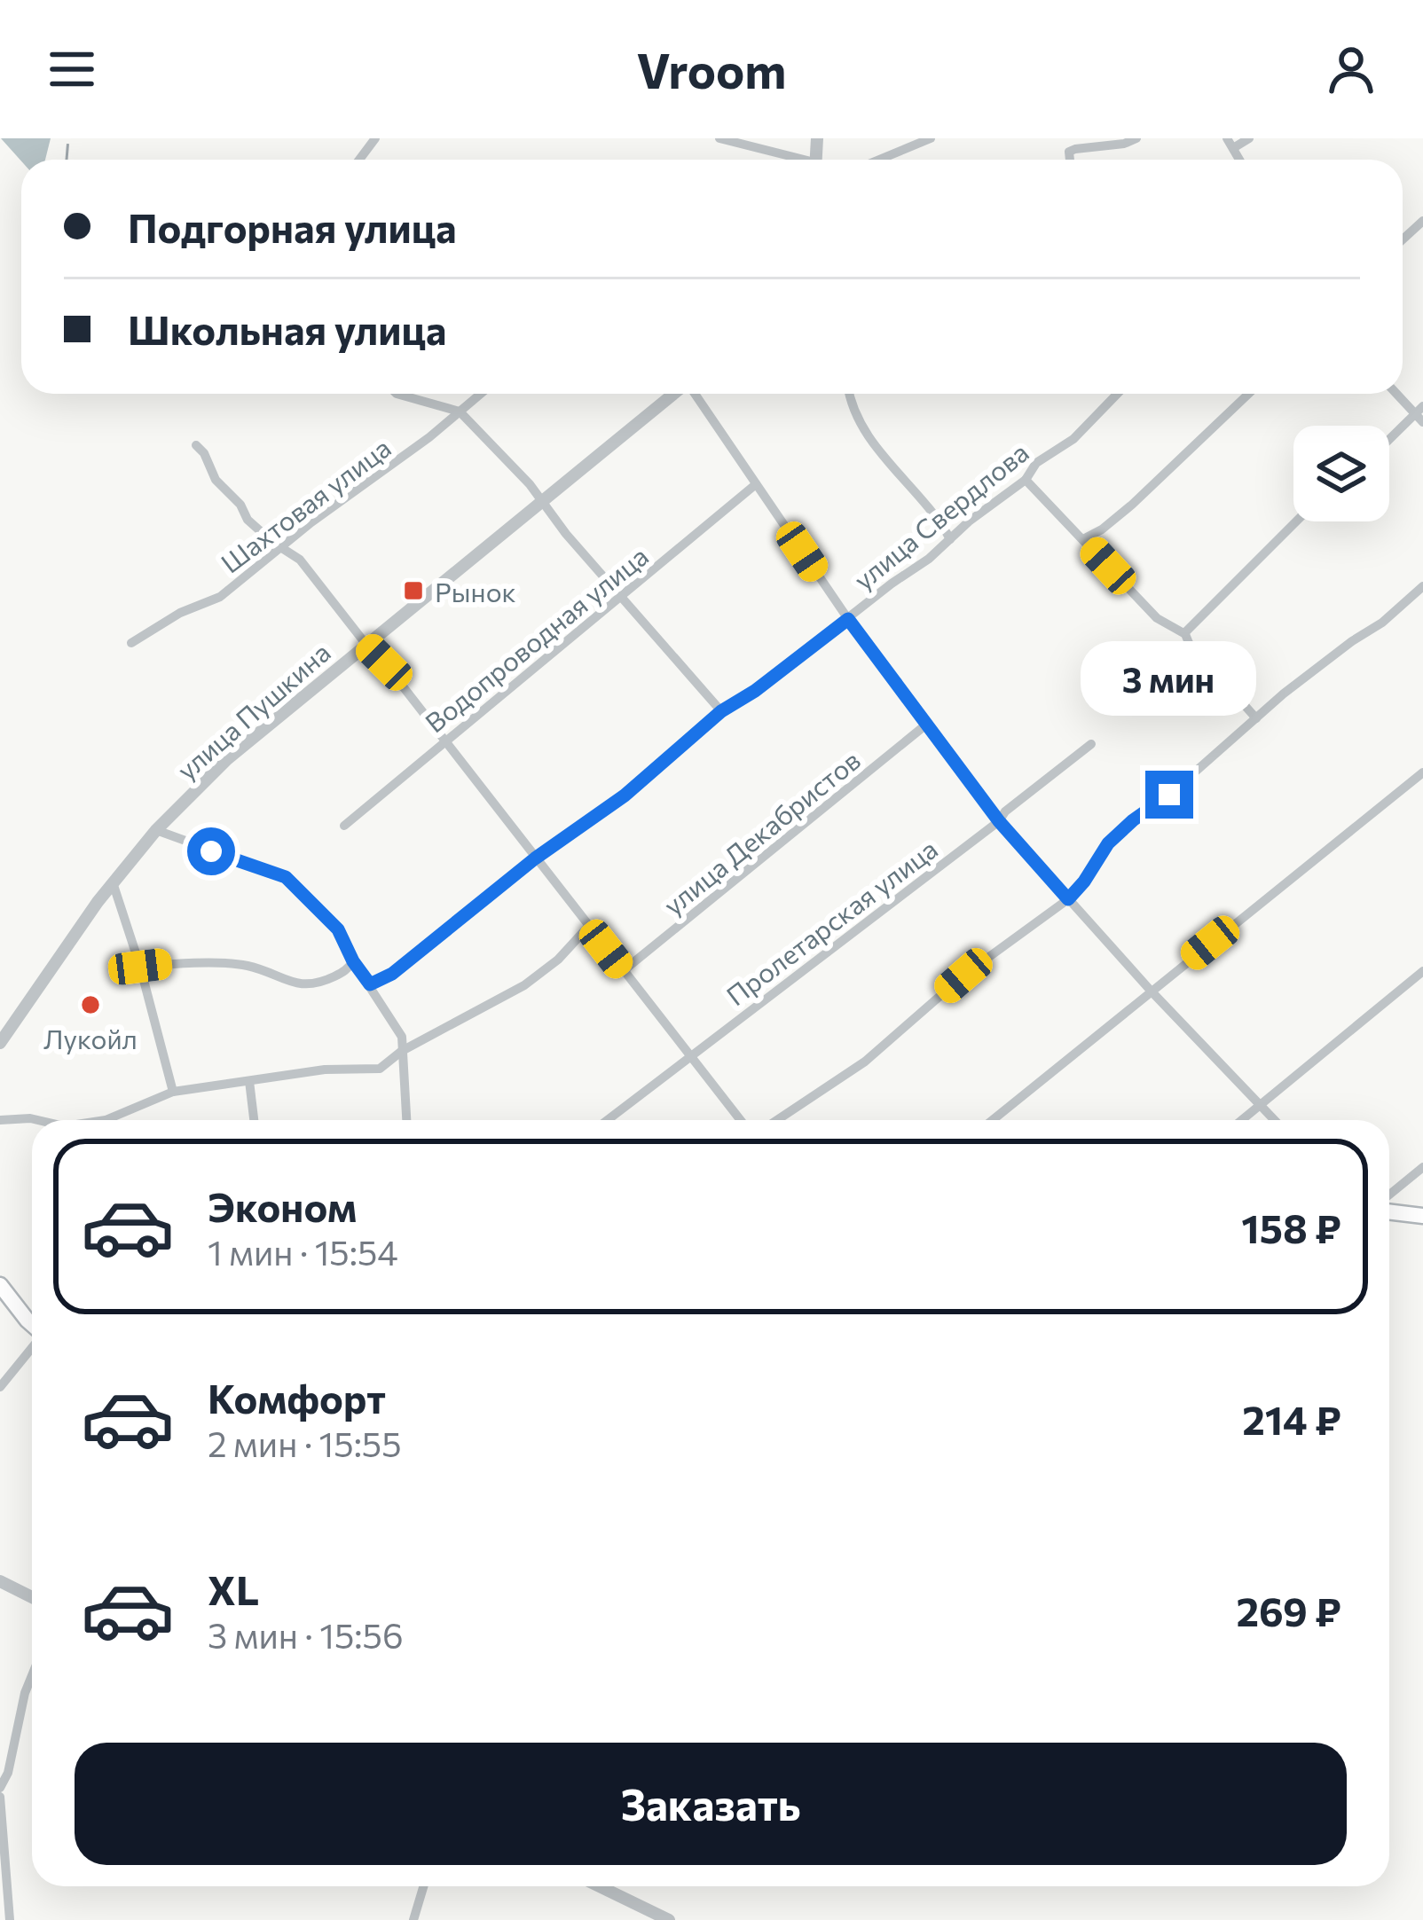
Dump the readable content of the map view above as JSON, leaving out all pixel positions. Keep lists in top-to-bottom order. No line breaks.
{"streets":{"street":["Шахтовая улица","улица Свердлова","Водопроводная улица","улица Пушкина","улица Декабристов","Пролетарская улица"]},"places":{"transit":["Рынок"],"other":["Лукойл"]},"page":{"header":"Vroom","banner":["Подгорная улица","Школьная улица"],"bubble":"3 мин","list":[{"name":"Эконом","note":"1 мин · 15:54","value":"158 ₽"},{"name":"Комфорт","note":"2 мин · 15:55","value":"214 ₽"},{"name":"XL","note":"3 мин · 15:56","value":"269 ₽"}],"buttons":"Заказать"}}
